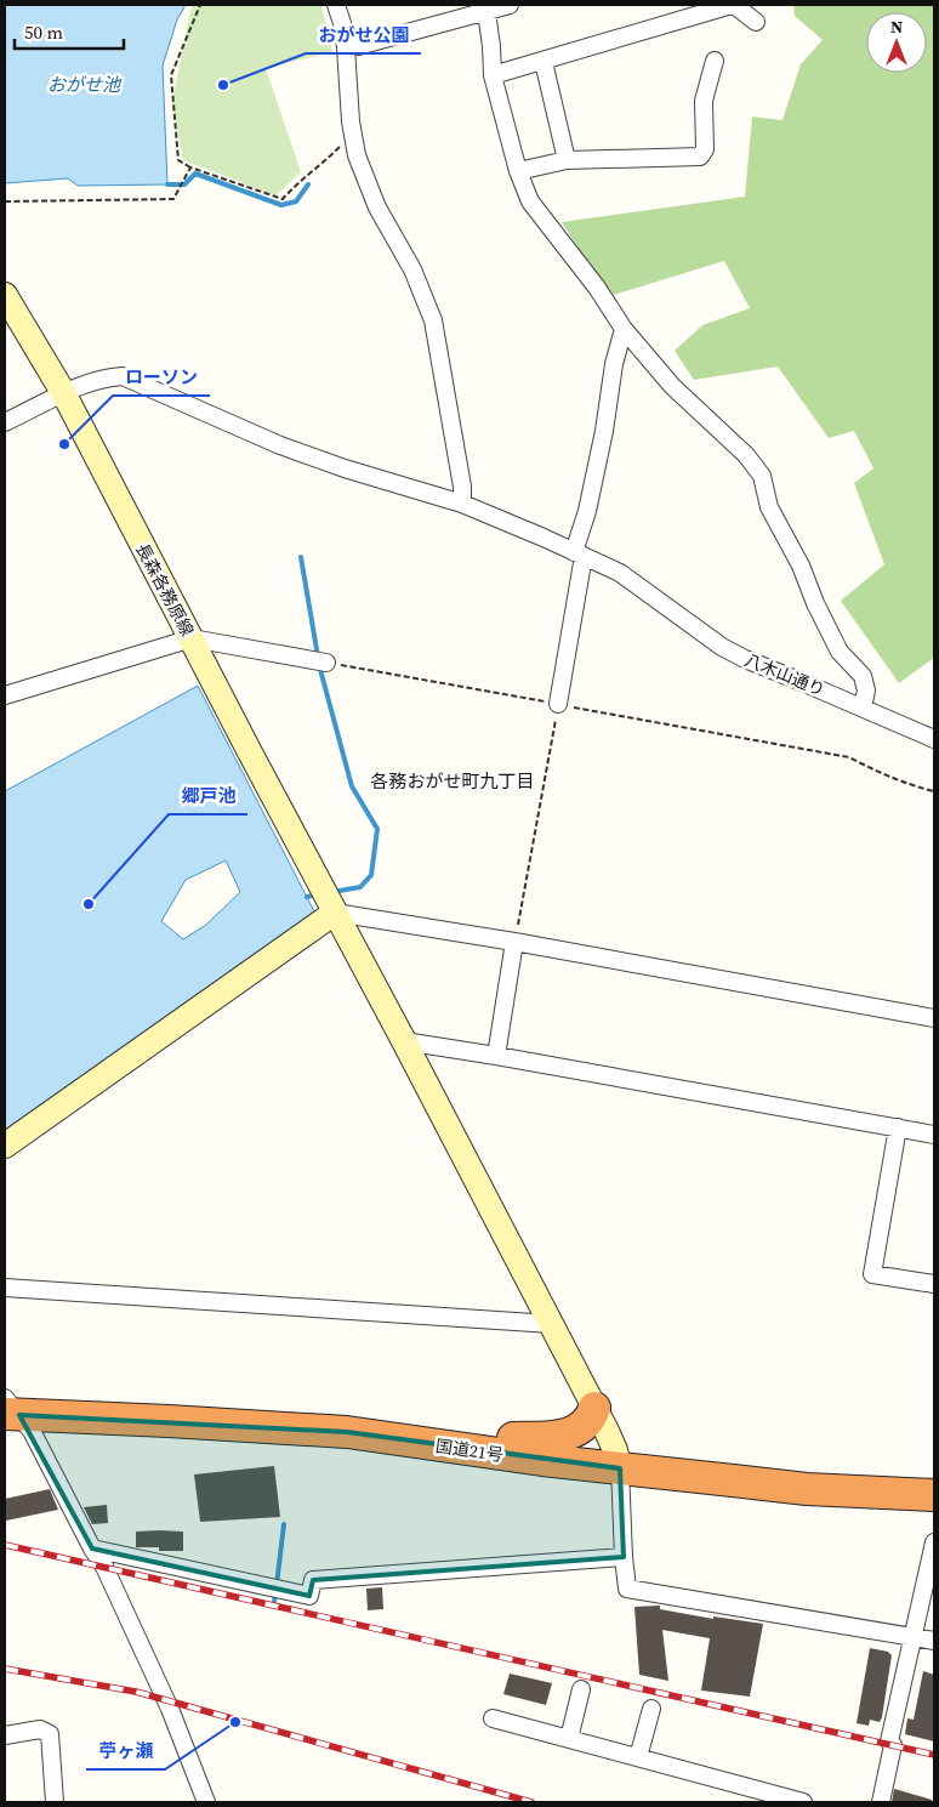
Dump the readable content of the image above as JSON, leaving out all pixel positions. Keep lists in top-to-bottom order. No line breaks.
{"streets":{"highway":["国道21号"],"main road":["長森各務原線"],"street":["八木山通り"]},"crossings":[["長森各務原線","国道21号"]],"districts":["各務おがせ町九丁目"],"water":["おがせ池"],"places":["おがせ公園","ローソン","郷戸池","苧ヶ瀬"],"scale_bar":"50 m","north":"top"}
